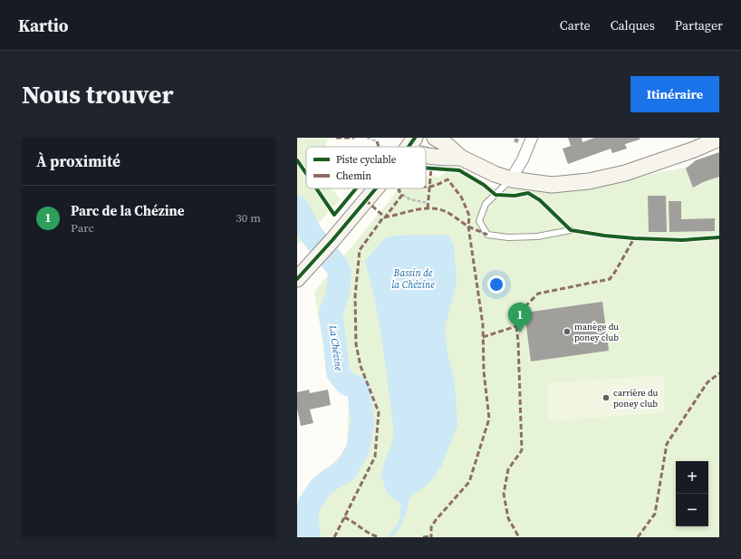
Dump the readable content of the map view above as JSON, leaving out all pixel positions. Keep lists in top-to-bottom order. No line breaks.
{"water":["Bassin de la Chézine","La Chézine"],"places":["manège du poney club","carrière du poney club"],"legend":["Piste cyclable","Chemin"],"page":{"header":"Kartio","nav":["Carte","Calques","Partager"],"buttons":"Itinéraire","title":"Nous trouver","heading":"À proximité","list":[{"mark":"1","name":"Parc de la Chézine","note":"Parc","value":"30 m"}],"pins":"1","map_buttons":["+","−"]}}
